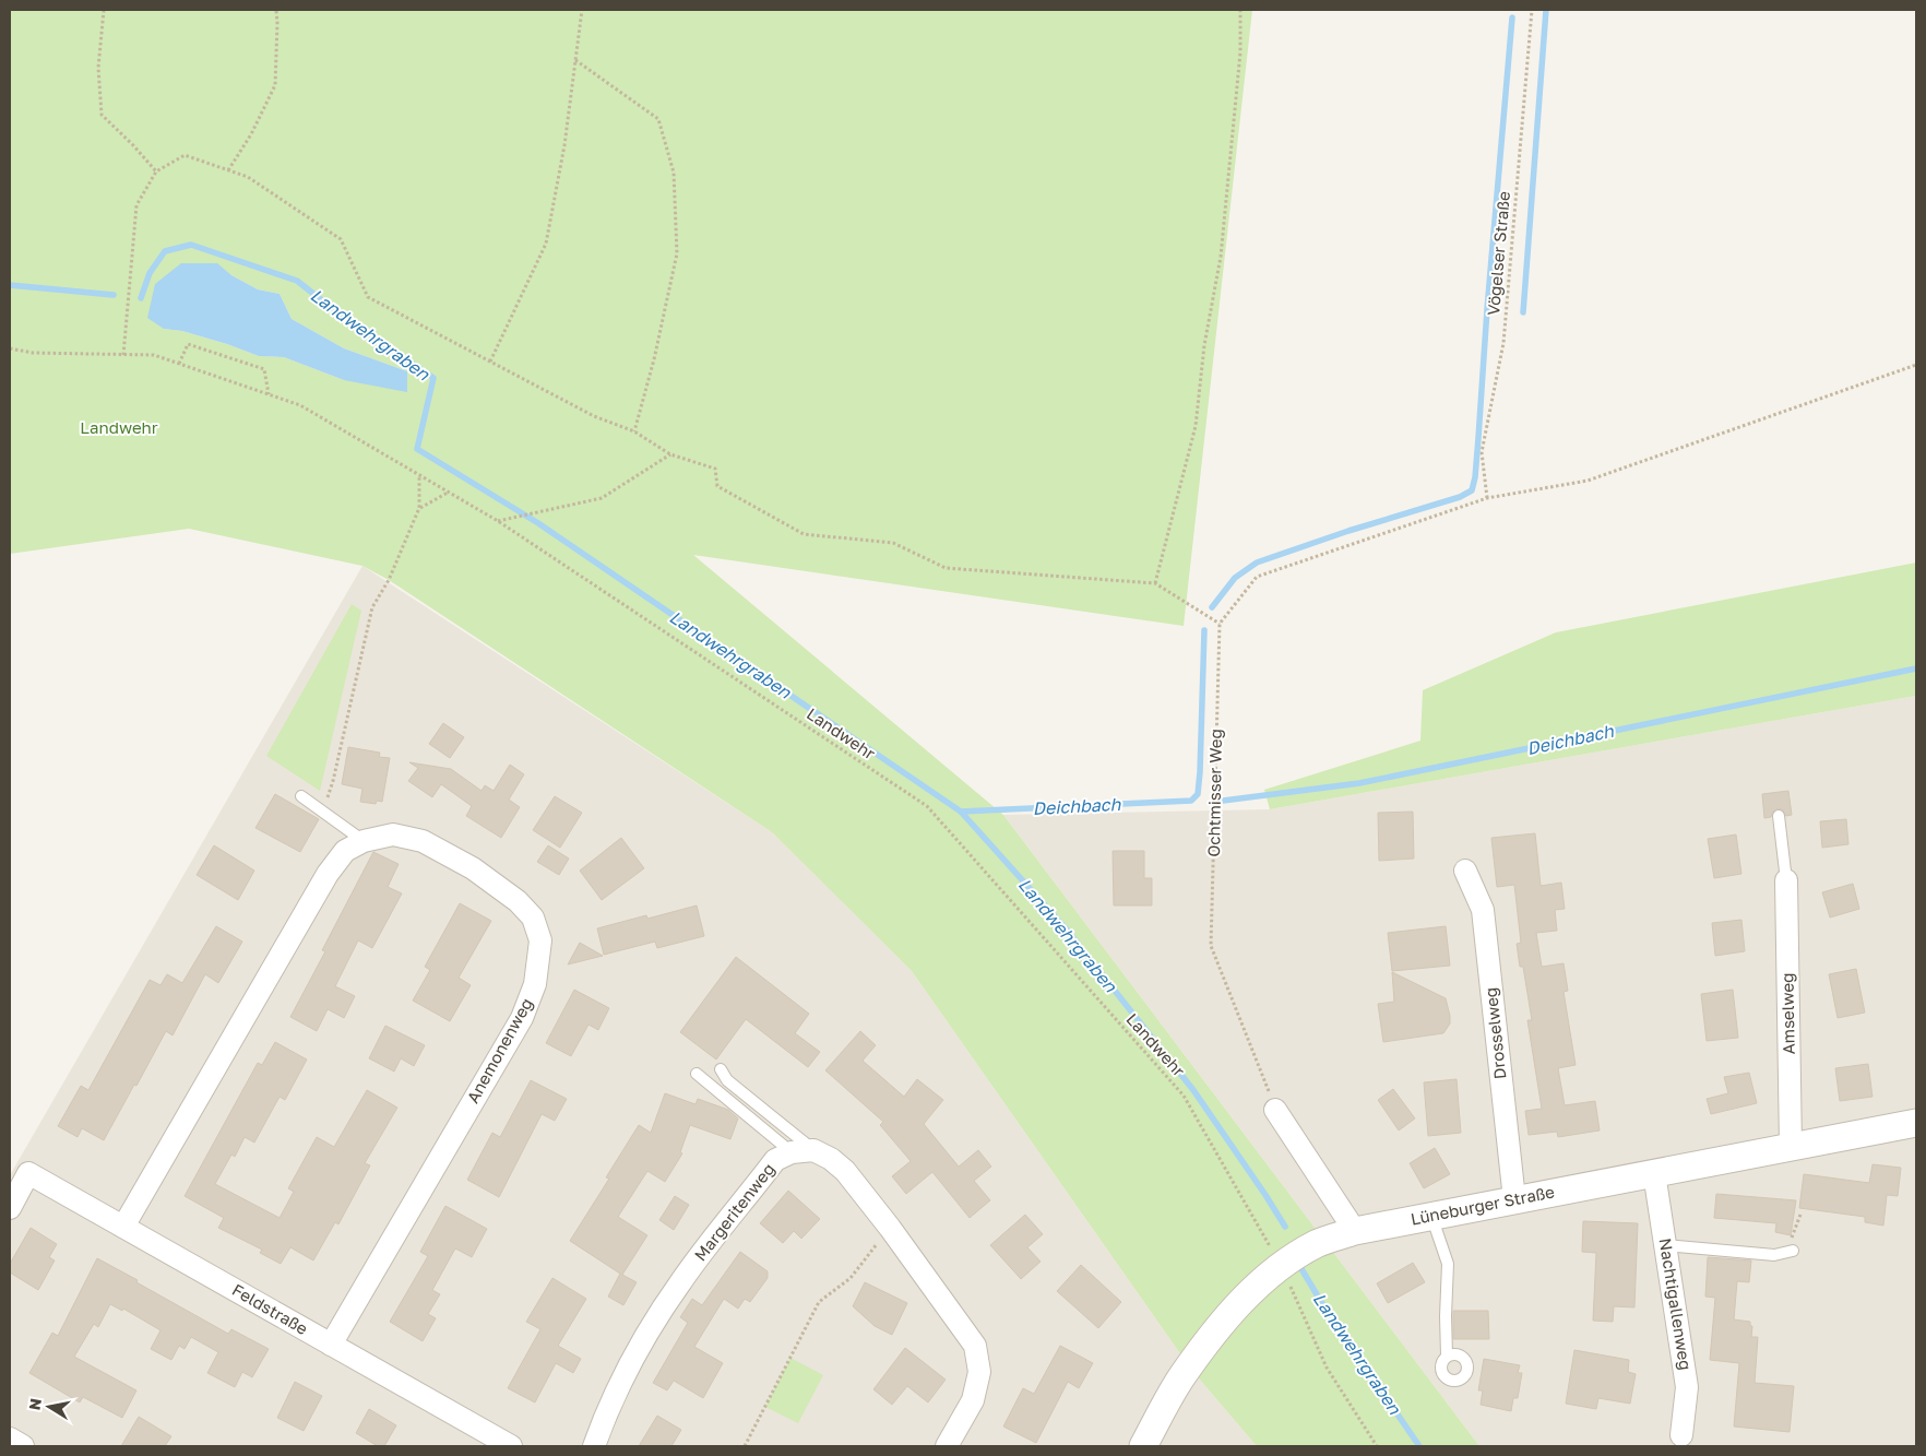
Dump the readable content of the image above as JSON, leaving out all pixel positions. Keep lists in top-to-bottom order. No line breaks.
{"streets":{"street":["Amselweg","Drosselweg","Anemonenweg","Lüneburger Straße","Margeritenweg","Nachtigallenweg","Feldstraße"],"path":["Vögelser Straße","Landwehr","Ochtmisser Weg"]},"crossings":[["Landwehr","Lüneburger Straße"],["Amselweg","Lüneburger Straße"],["Drosselweg","Lüneburger Straße"],["Anemonenweg","Feldstraße"],["Lüneburger Straße","Nachtigallenweg"]],"water":["Landwehrgraben","Deichbach"],"parks":["Landwehr"],"north":"left"}
